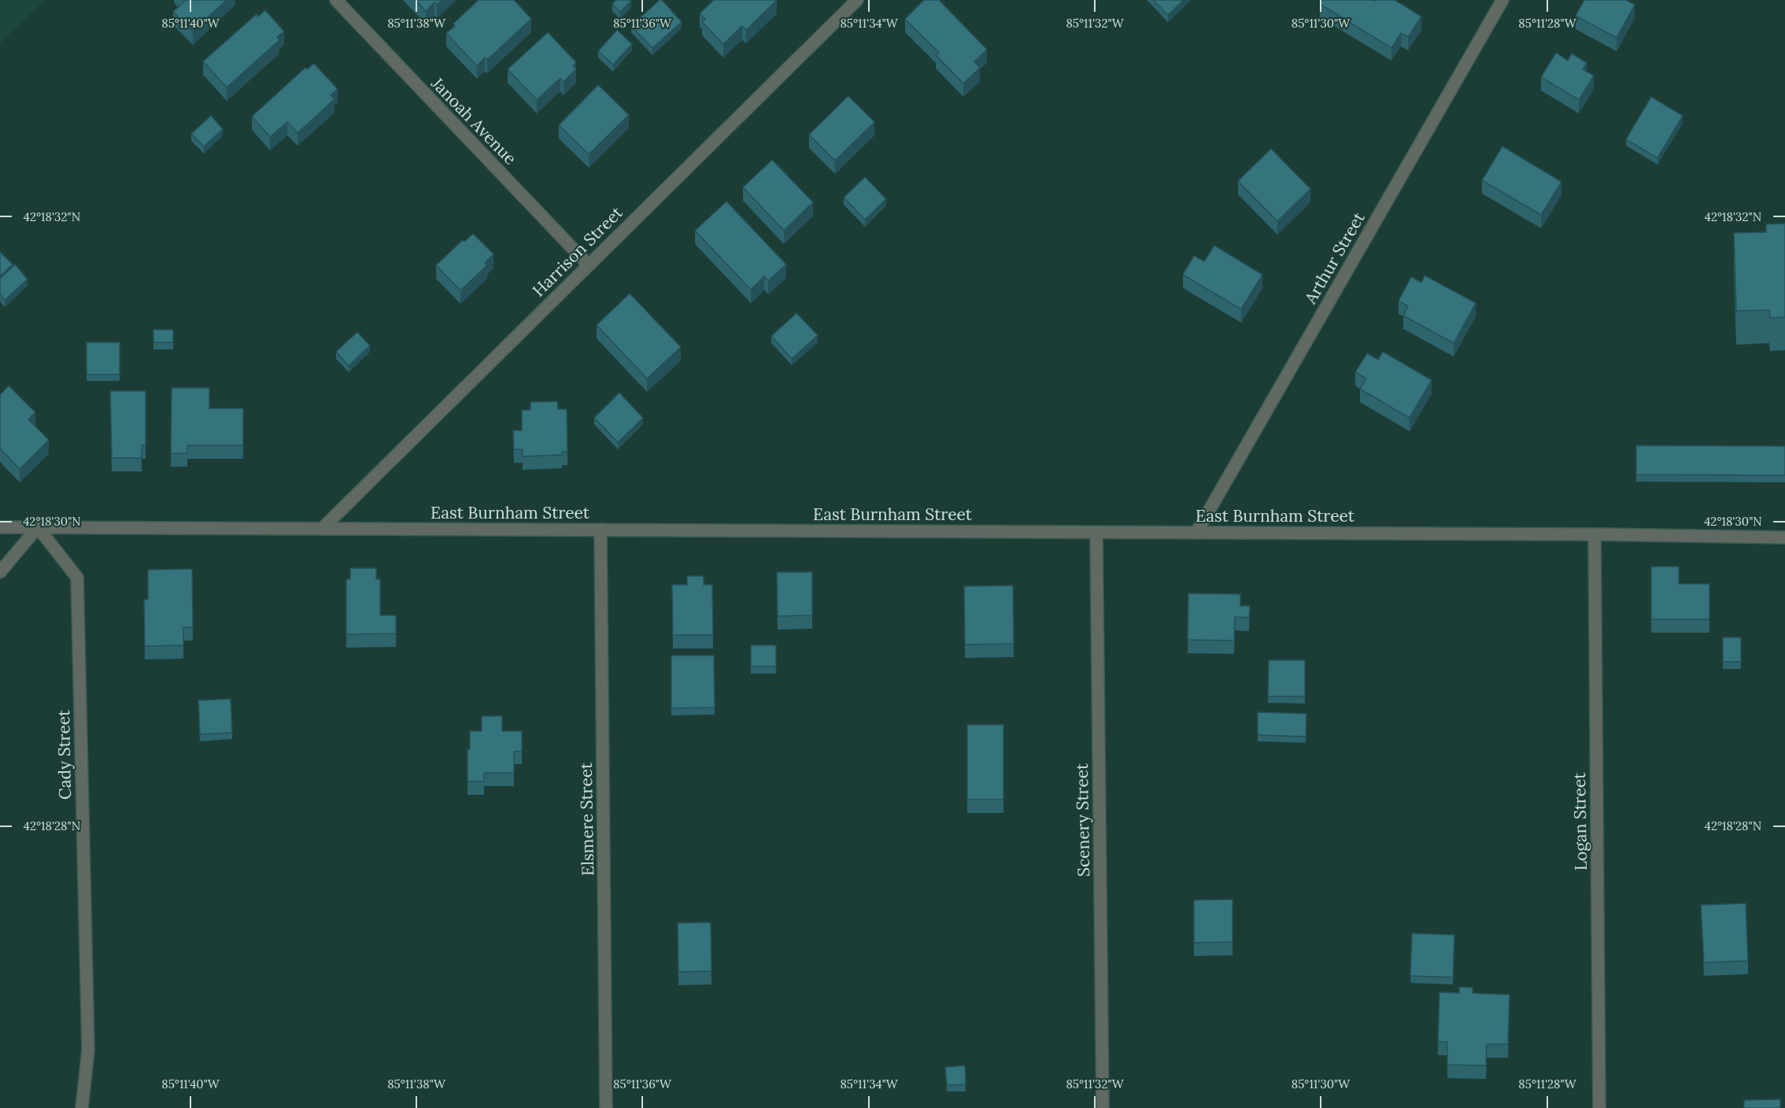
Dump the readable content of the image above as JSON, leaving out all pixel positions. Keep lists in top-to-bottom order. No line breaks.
{"streets":{"street":["Janoah Avenue","Harrison Street","Arthur Street","East Burnham Street","Cady Street","Elsmere Street","Scenery Street","Logan Street"]},"crossings":[["Janoah Avenue","Harrison Street"],["Harrison Street","East Burnham Street"],["Arthur Street","East Burnham Street"],["East Burnham Street","Cady Street"],["East Burnham Street","Elsmere Street"],["East Burnham Street","Scenery Street"],["East Burnham Street","Logan Street"]],"coordinates":["85°11'40\"W","85°11'38\"W","85°11'36\"W","85°11'34\"W","85°11'32\"W","85°11'30\"W","85°11'28\"W","42°18'32\"N","42°18'30\"N","42°18'28\"N"]}
